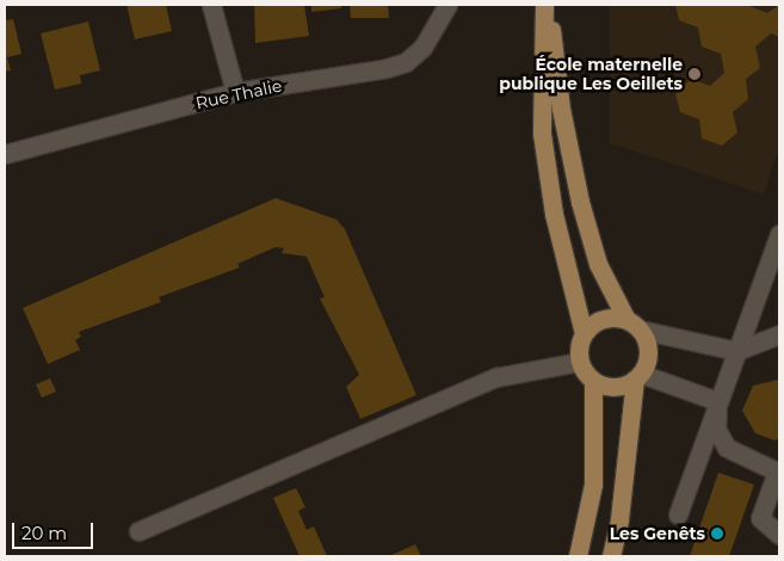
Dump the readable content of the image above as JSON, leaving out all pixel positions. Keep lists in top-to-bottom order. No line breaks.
{"streets":{"street":["Rue Thalie"]},"places":["École maternelle publique Les Oeillets","Les Genêts"],"scale_bar":"20 m"}
